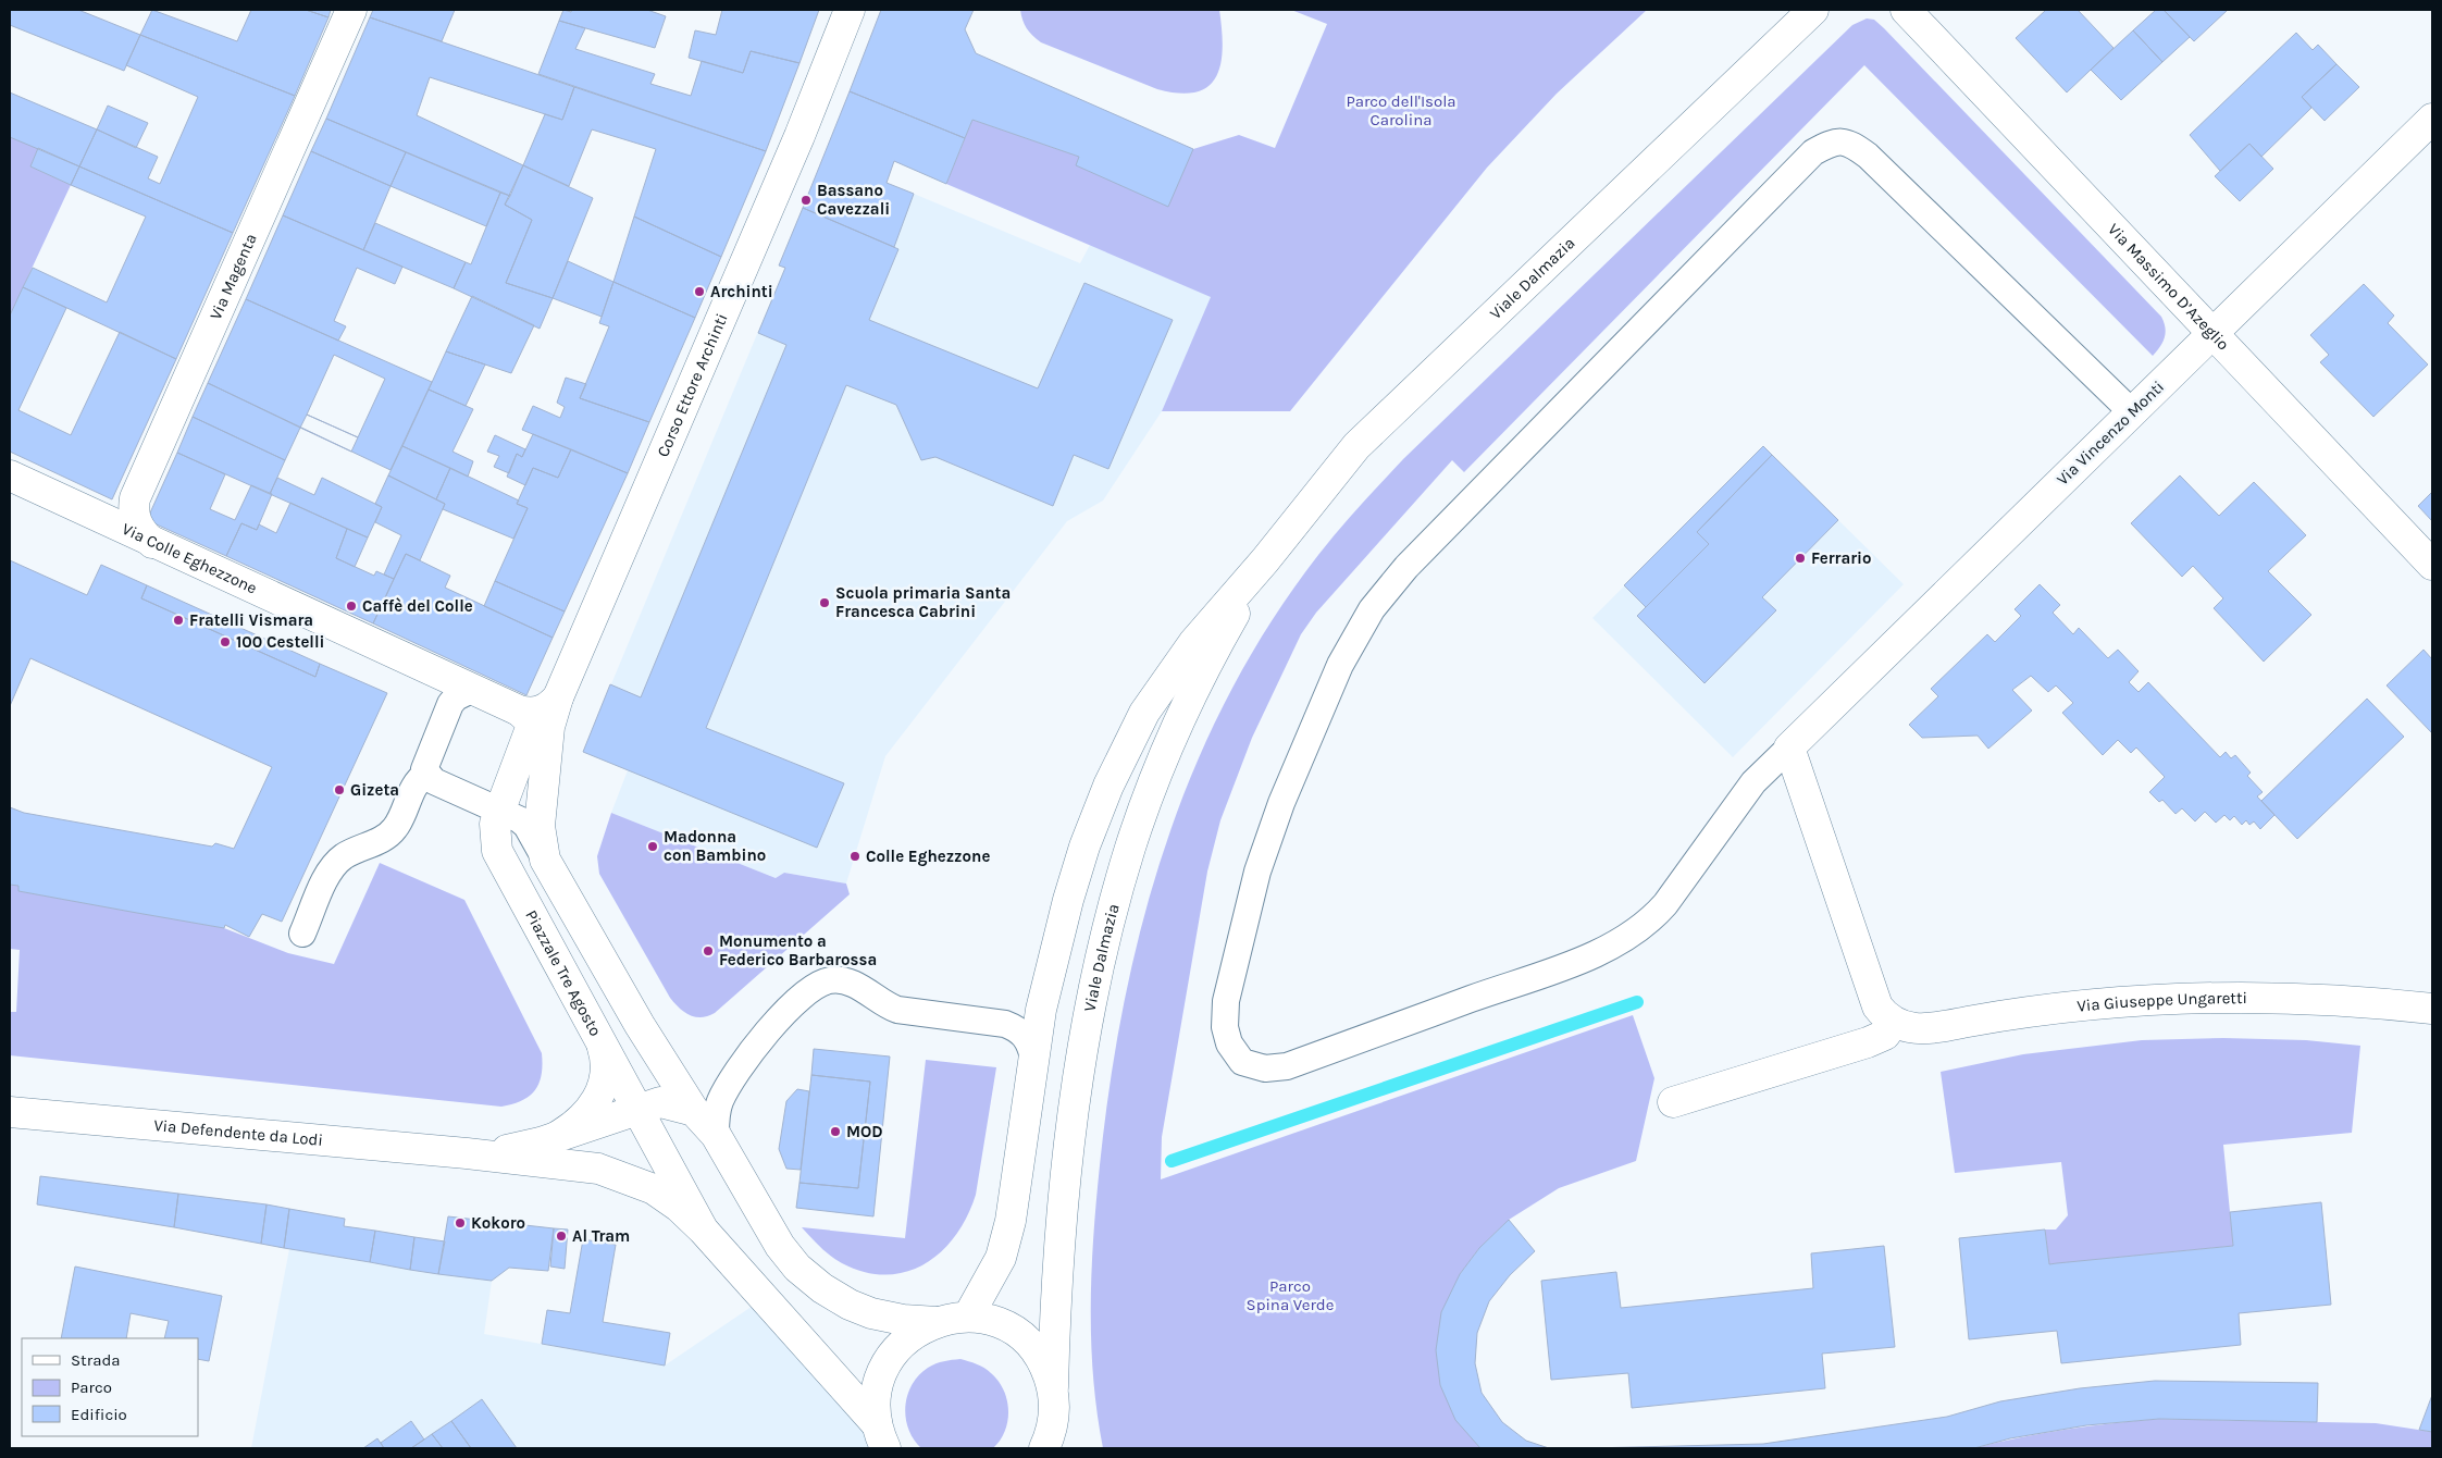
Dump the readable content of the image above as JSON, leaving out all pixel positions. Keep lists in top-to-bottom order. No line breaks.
{"streets":{"street":["Via Magenta","Viale Dalmazia","Via Massimo D’Azeglio","Corso Ettore Archinti","Via Vincenzo Monti","Via Colle Eghezzone","Piazzale Tre Agosto","Via Giuseppe Ungaretti","Via Defendente da Lodi"]},"crossings":[["Via Magenta","Via Colle Eghezzone"],["Via Massimo D’Azeglio","Via Vincenzo Monti"],["Via Colle Eghezzone","Piazzale Tre Agosto"]],"parks":["Parco dell'Isola Carolina","Parco Spina Verde"],"places":["Bassano Cavezzali","Archinti","Ferrario","Scuola primaria Santa Francesca Cabrini","Caffè del Colle","Fratelli Vismara","100 Cestelli","Gizeta","Madonna con Bambino","Colle Eghezzone","Monumento a Federico Barbarossa","MOD","Kokoro","Al Tram"],"legend":["Strada","Parco","Edificio"]}
